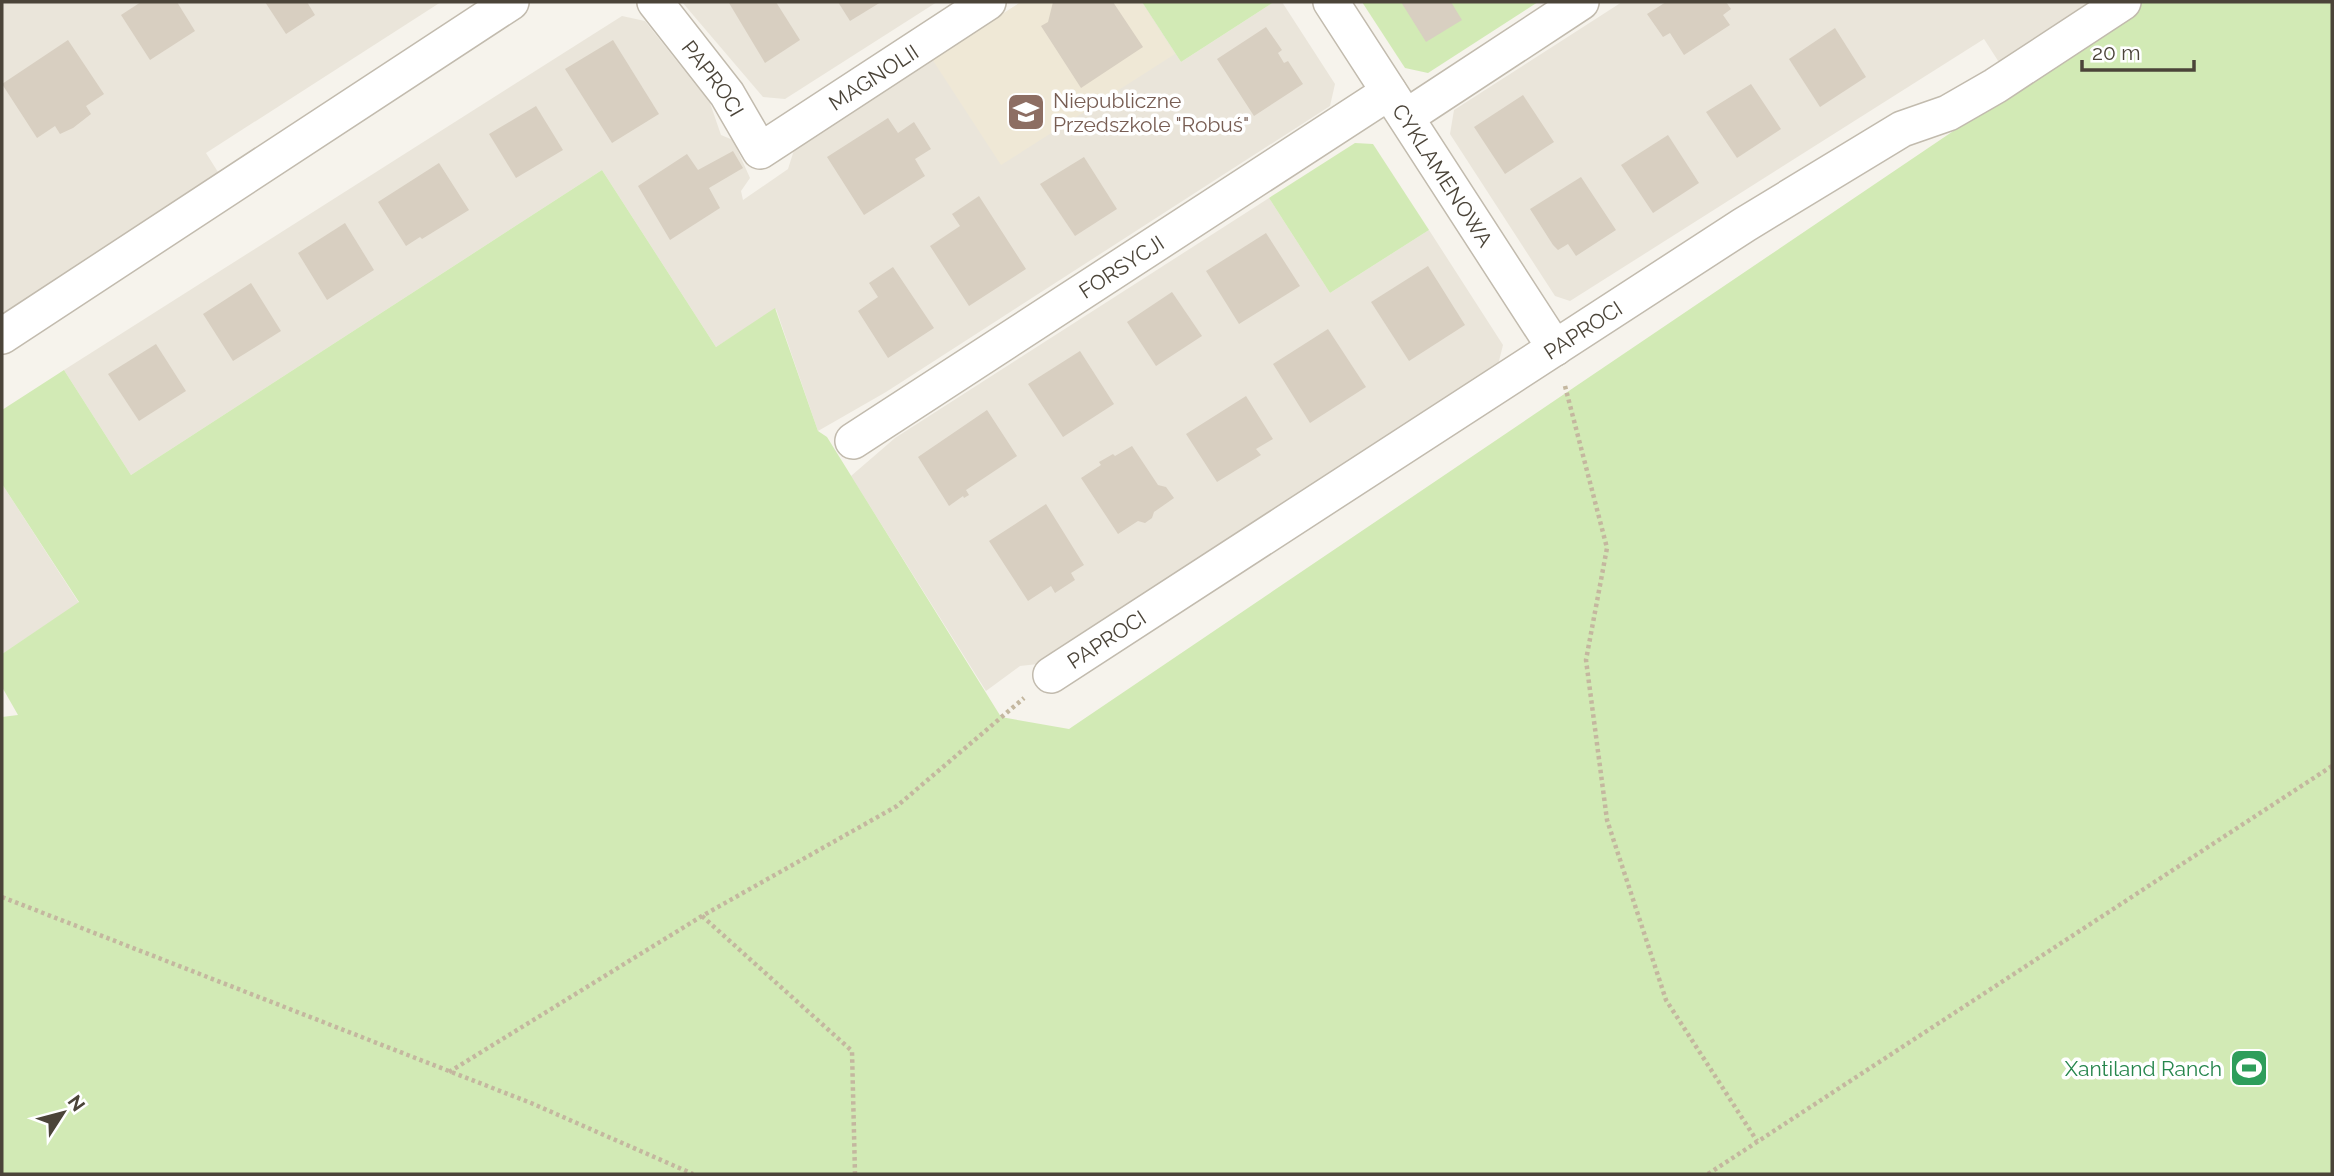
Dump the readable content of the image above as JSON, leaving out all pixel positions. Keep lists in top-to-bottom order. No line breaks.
{"streets":{"street":["MAGNOLII","PAPROCI","CYKLAMENOWA","FORSYCJI"]},"crossings":[["MAGNOLII","PAPROCI"],["PAPROCI","CYKLAMENOWA"],["CYKLAMENOWA","FORSYCJI"]],"places":{"school or university":["Niepubliczne Przedszkole \"Robuś\""],"sports":["Xantiland Ranch"]},"scale_bar":"20 m","north":"top right"}
